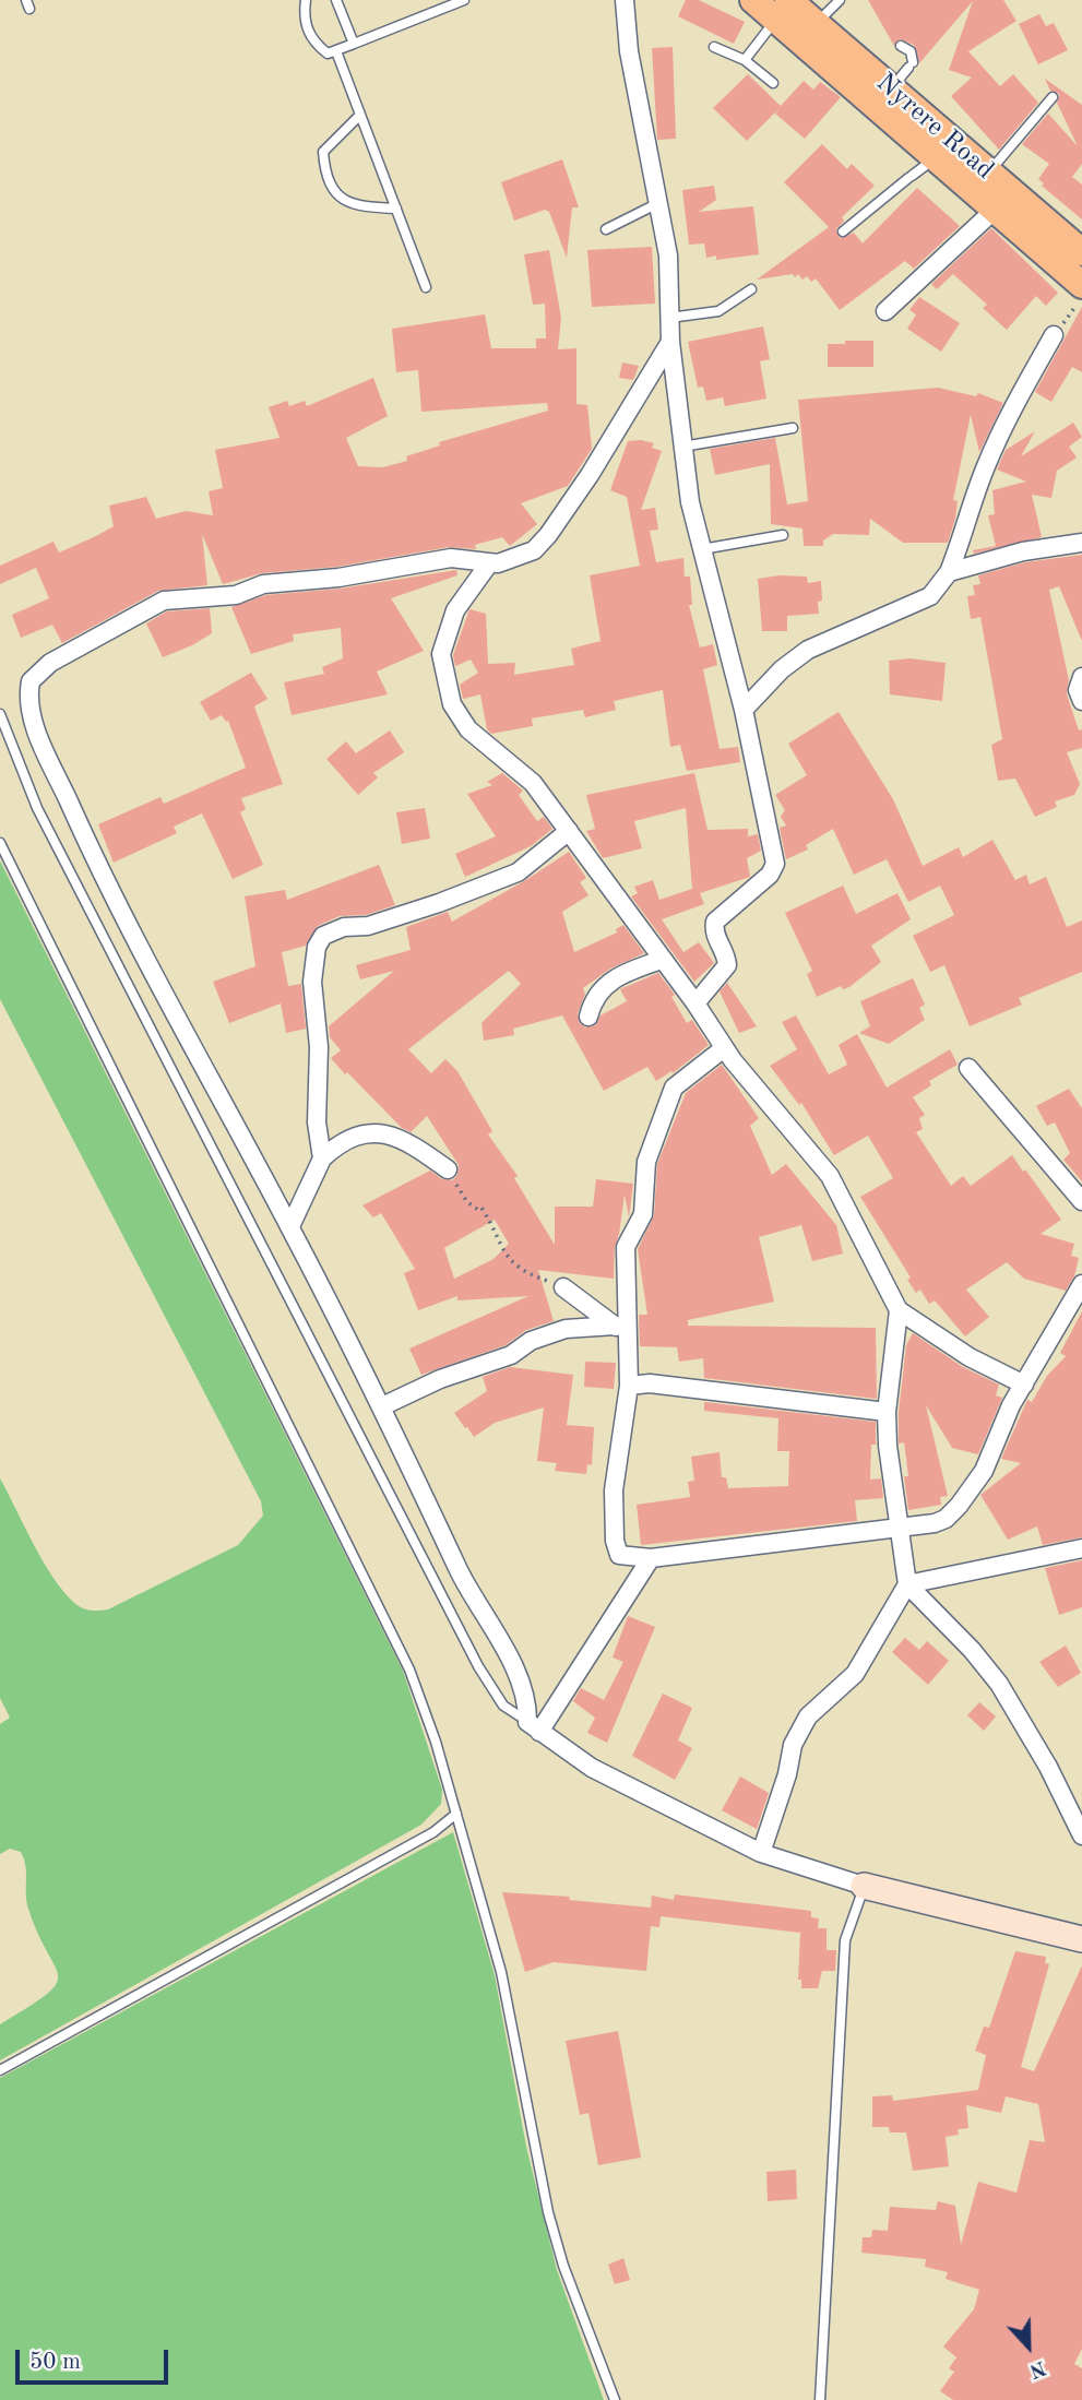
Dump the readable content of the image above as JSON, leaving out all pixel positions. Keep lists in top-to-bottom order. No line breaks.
{"streets":{"main road":["Nyrere Road"]},"scale_bar":"50 m","north":"bottom"}
